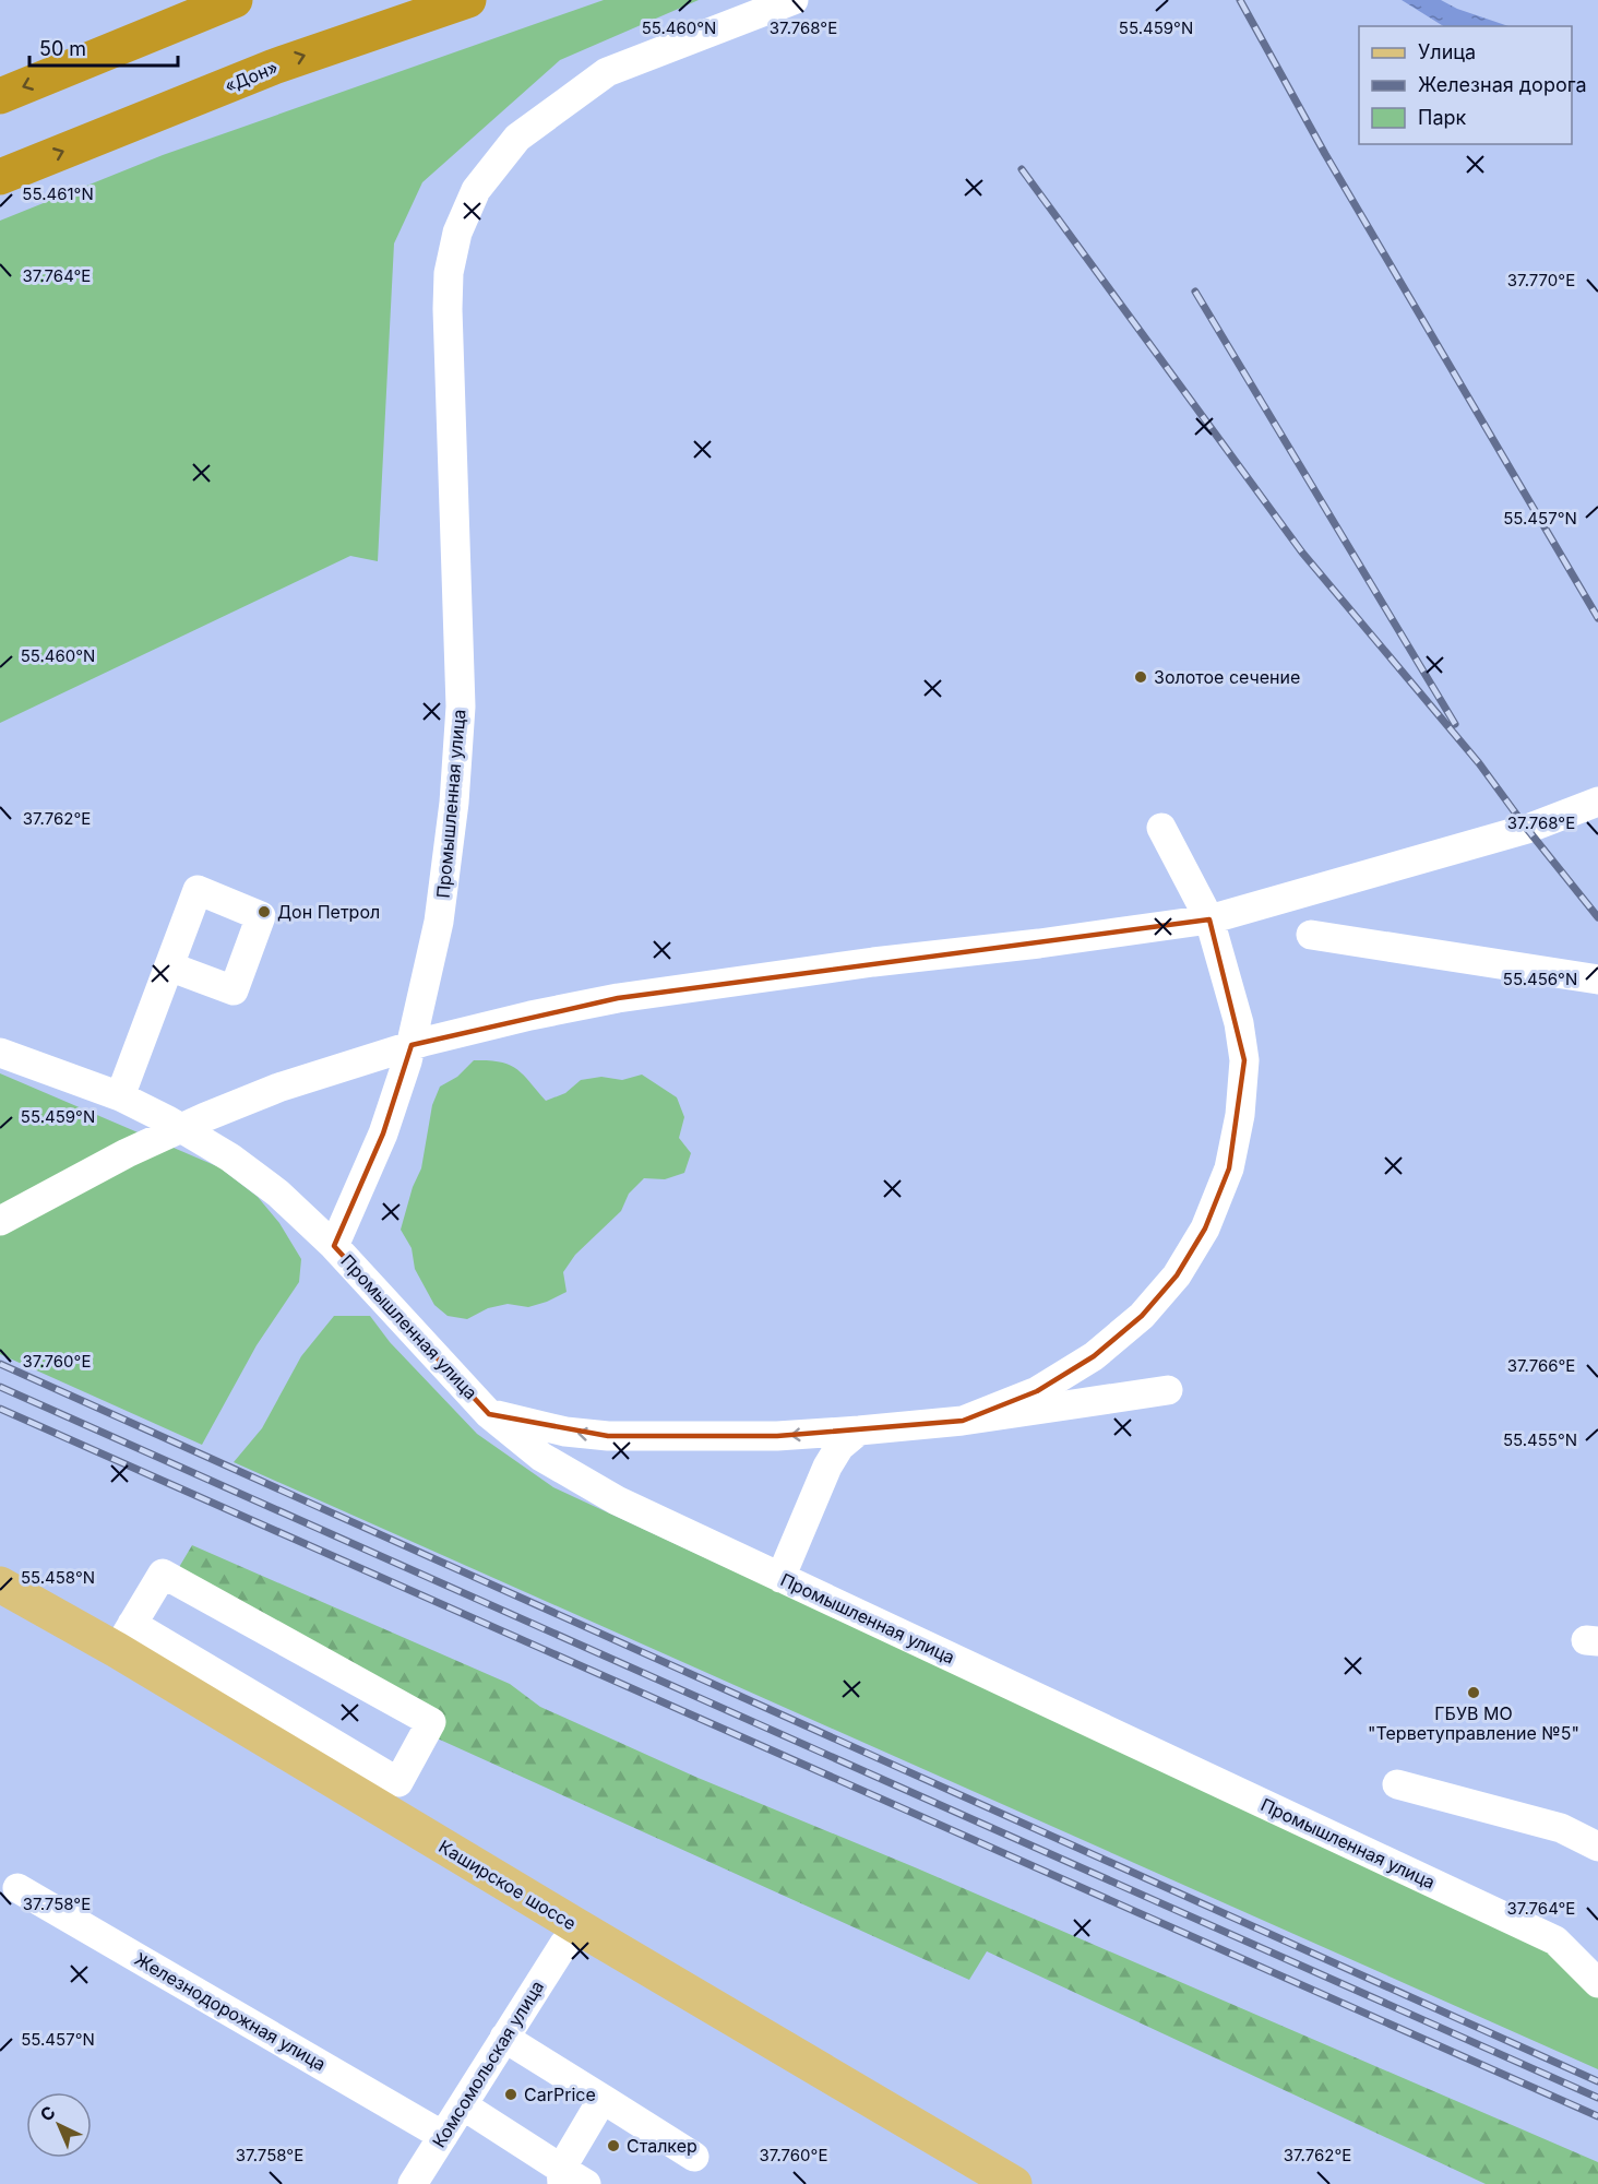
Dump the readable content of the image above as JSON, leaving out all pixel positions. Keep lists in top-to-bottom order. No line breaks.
{"streets":{"highway":["«Дон»"],"main road":["Каширское шоссе"],"street":["Промышленная улица","Железнодорожная улица","Комсомольская улица"]},"crossings":[["Каширское шоссе","Комсомольская улица"],["Железнодорожная улица","Комсомольская улица"]],"places":["Золотое сечение","Дон Петрол","ГБУВ МО \"Терветуправление №5\"","CarPrice","Сталкер"],"legend":["Улица","Железная дорога","Парк"],"scale_bar":"50 m","north":"top left","coordinates":["55.460°N","55.459°N","37.768°E","55.461°N","37.764°E","37.770°E","55.457°N","37.762°E","55.456°N","37.760°E","37.766°E","55.455°N","55.458°N","37.758°E"]}
